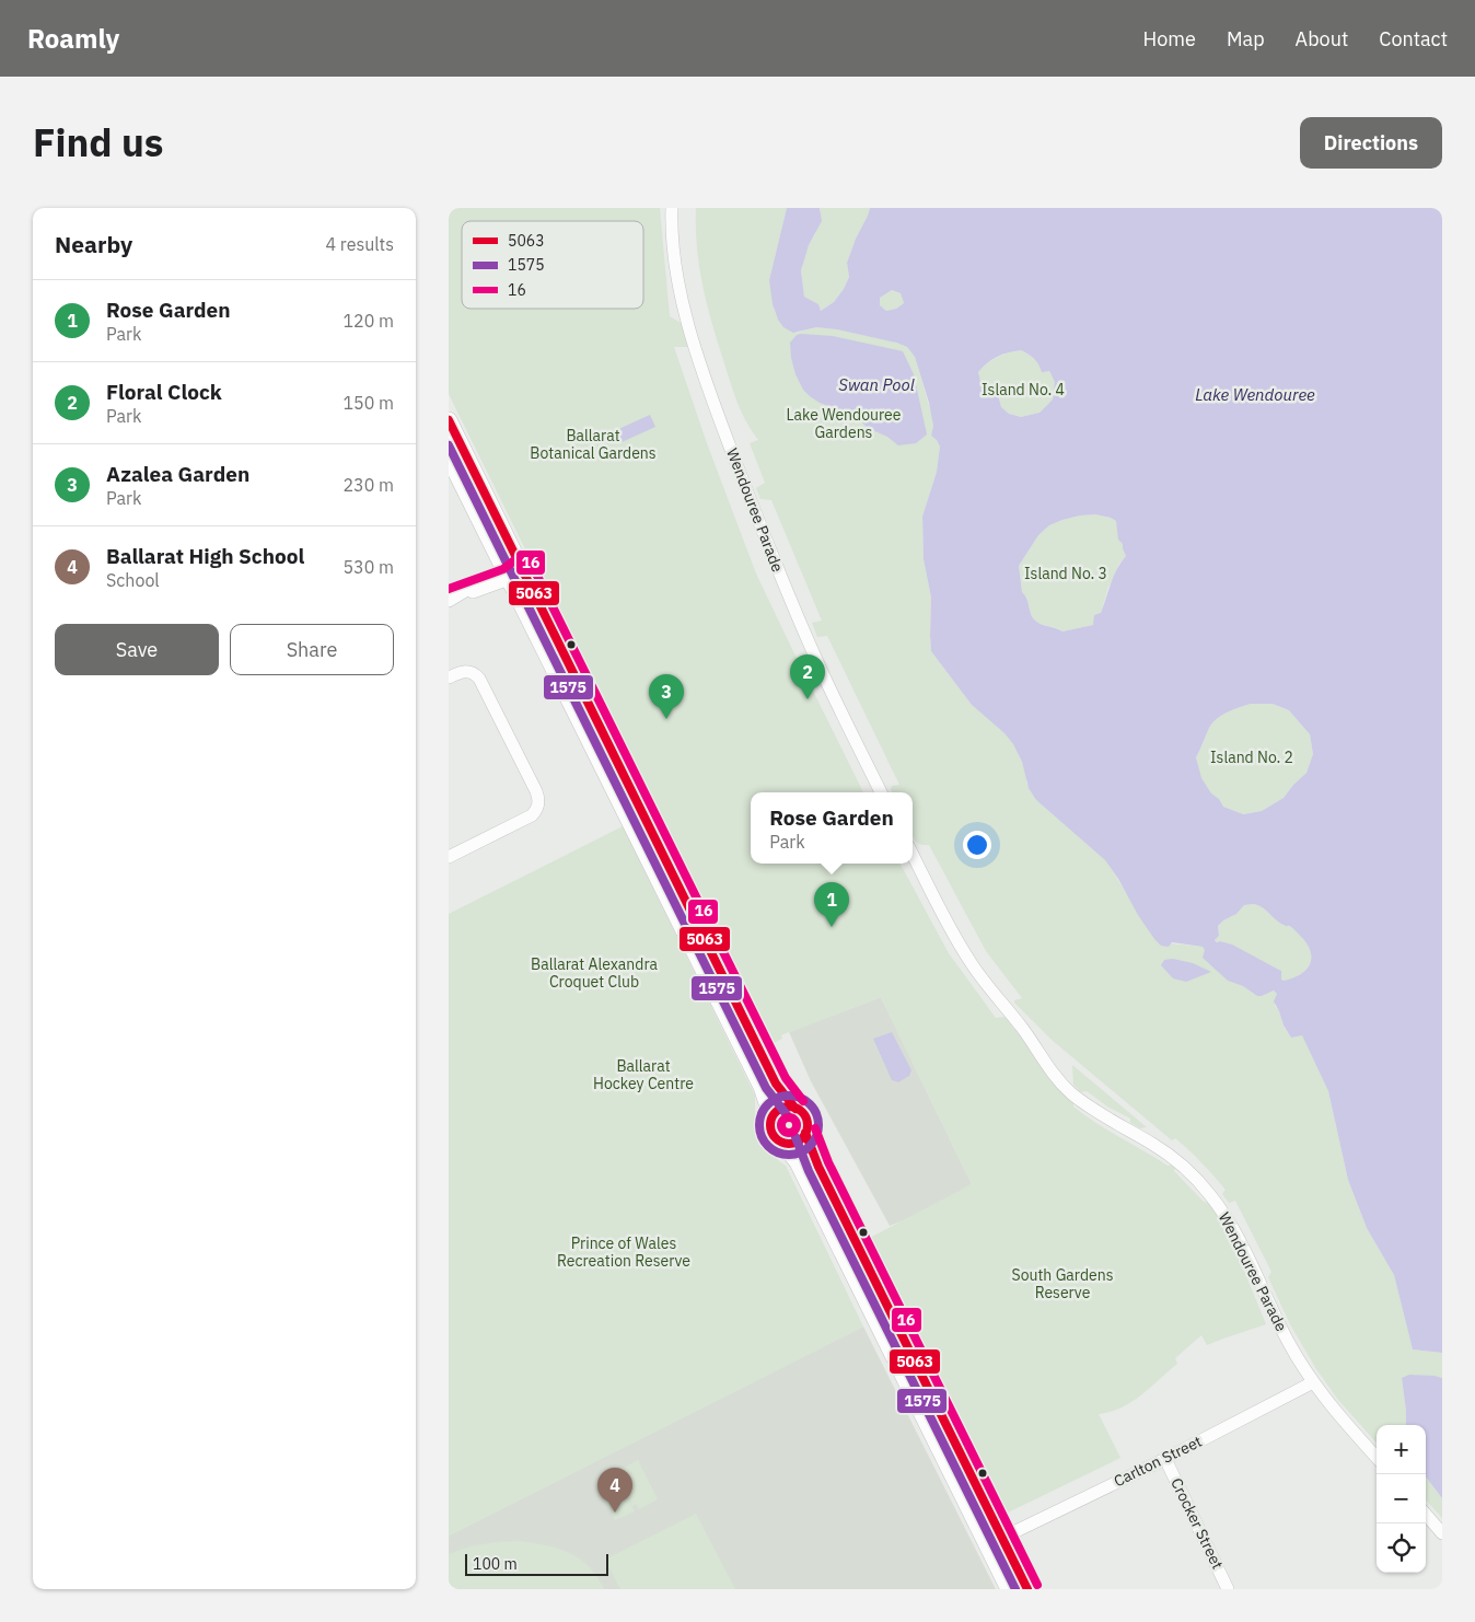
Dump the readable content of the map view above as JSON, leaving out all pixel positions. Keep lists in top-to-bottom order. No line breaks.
{"streets":{"street":["Wendouree Parade","Carlton Street","Crocker Street"]},"crossings":[["Wendouree Parade","Carlton Street"],["Carlton Street","Crocker Street"]],"water":["Swan Pool","Lake Wendouree"],"parks":["Island No. 4","Lake Wendouree Gardens","Ballarat Botanical Gardens","Island No. 3","Island No. 2","Ballarat Alexandra Croquet Club","Ballarat Hockey Centre","Prince of Wales Recreation Reserve","South Gardens Reserve"],"lines":["transit line 5063","transit line 1575","transit line 16"],"legend":["5063","1575","16"],"scale_bar":"100 m","page":{"header":"Roamly","nav":["Home","Map","About","Contact"],"title":"Find us","buttons":["Directions",["Save","Share"]],"heading":["Nearby","4 results"],"list":[{"mark":"1","name":"Rose Garden","note":"Park","value":"120 m"},{"mark":"2","name":"Floral Clock","note":"Park","value":"150 m"},{"mark":"3","name":"Azalea Garden","note":"Park","value":"230 m"},{"mark":"4","name":"Ballarat High School","note":"School","value":"530 m"}],"pins":["2","3","1","4"],"popup":["Rose Garden","Park"],"map_buttons":["+","−"],"scale":"100 m"}}
